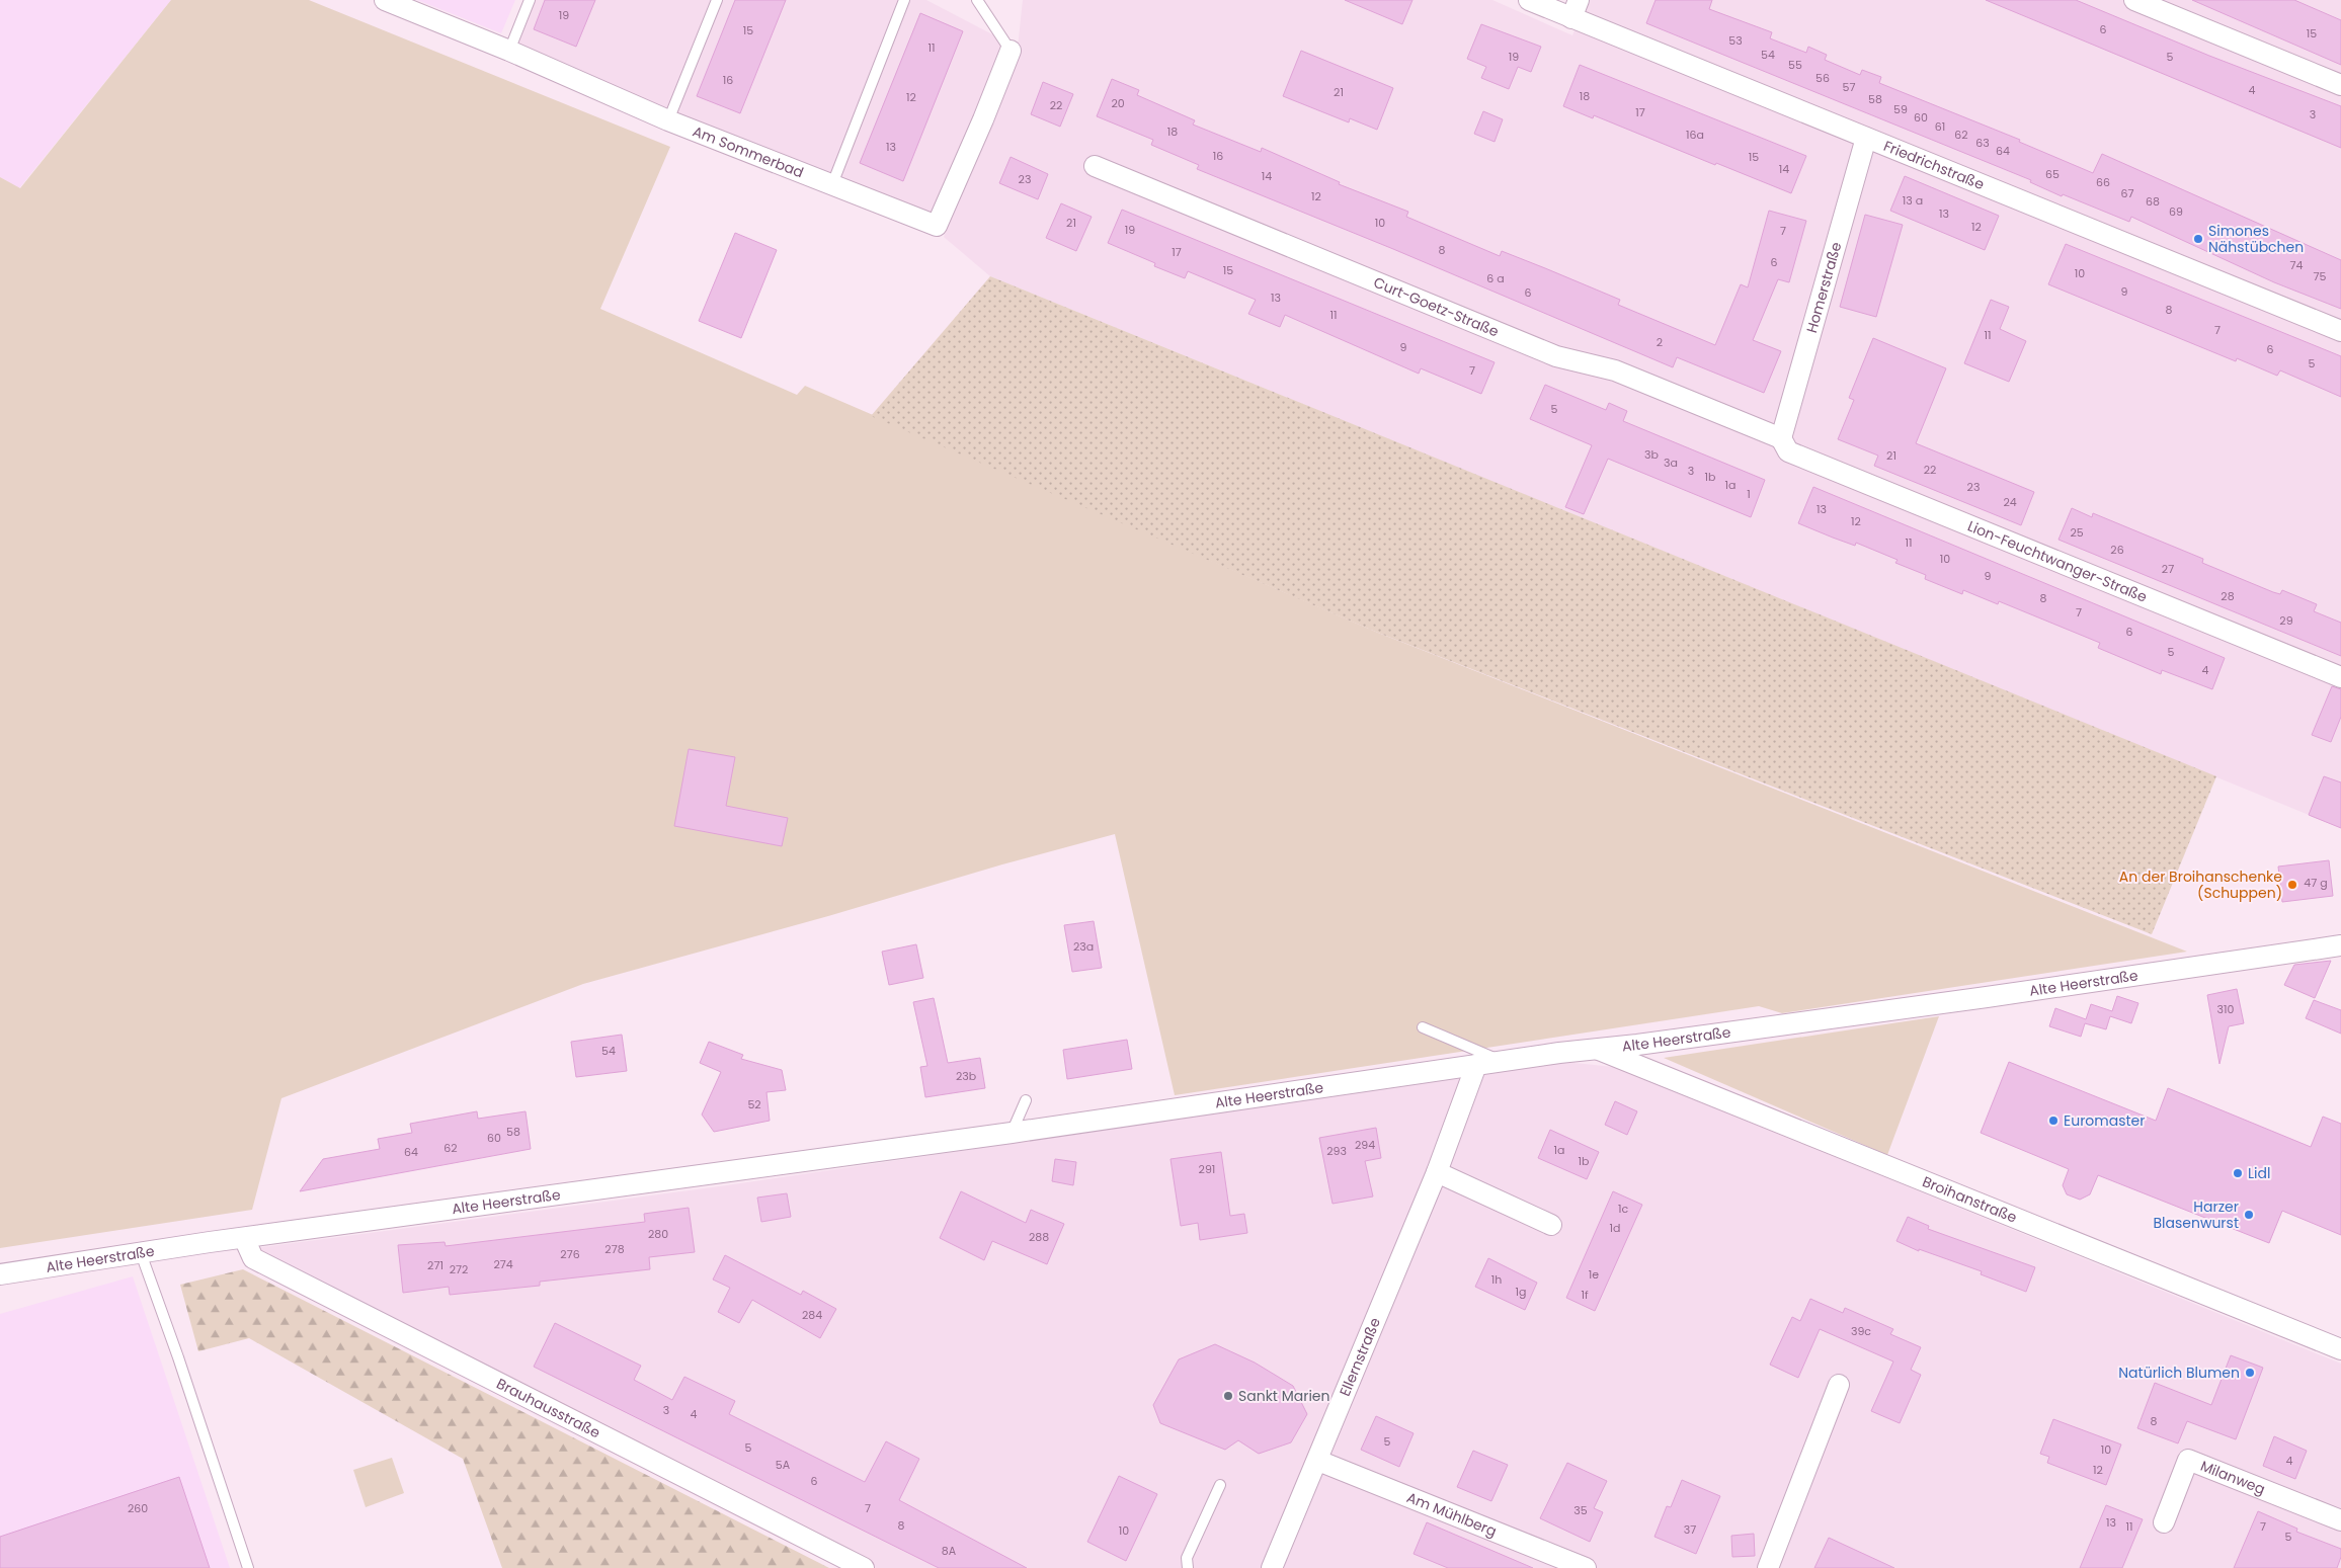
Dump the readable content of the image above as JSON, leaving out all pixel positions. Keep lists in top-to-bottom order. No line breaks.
{"streets":{"street":["Am Sommerbad","Friedrichstraße","Homerstraße","Curt-Goetz-Straße","Lion-Feuchtwanger-Straße","Alte Heerstraße","Broihanstraße","Ellernstraße","Brauhausstraße","Milanweg","Am Mühlberg"]},"crossings":[["Friedrichstraße","Homerstraße"],["Homerstraße","Curt-Goetz-Straße"],["Homerstraße","Lion-Feuchtwanger-Straße"],["Curt-Goetz-Straße","Lion-Feuchtwanger-Straße"],["Alte Heerstraße","Broihanstraße"],["Alte Heerstraße","Ellernstraße"],["Alte Heerstraße","Brauhausstraße"],["Ellernstraße","Am Mühlberg"]],"places":["Simones Nähstübchen","An der Broihanschenke (Schuppen)","Euromaster","Lidl","Harzer Blasenwurst","Natürlich Blumen","Sankt Marien"],"house_numbers":["19","6","15","15","53","11","54","19","5","55","56","16","57","4","21","18","12","58","20","22","59","17","3","60","61","18","16a","62","63","13","64","16","15","14","65","14","23","66","67","12","13 a","68","69","13","21","10","12","19","7","8","17","6","74","15","10","75","6 a","9","6","13","8","11","7","11","2","9","6","5","7","5","3b","21","3a","22","3","1b","1a","23","1","24","13","12","25","11","26","10","27","9","28","8","7","29","6","5","4","47 g","23a","310","54","23b","52","58","60","294","62","1a","293","64","1b","291","1c","1d","280","288","278","276","274","271","272","1e","1h","1g","1f","284","39c","3","4","8","5","5","10","4","5A","12","6","260","7","35","13","8","11","7","37","10","5","8A"]}
